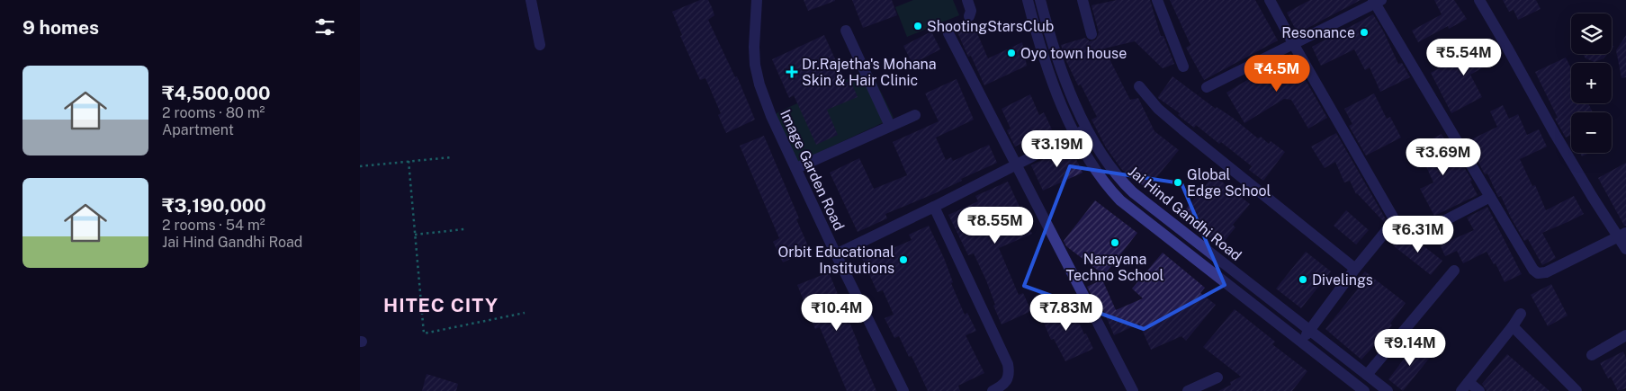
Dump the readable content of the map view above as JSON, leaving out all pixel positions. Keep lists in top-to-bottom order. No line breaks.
{"streets":{"street":["Image Garden Road","Jai Hind Gandhi Road"]},"districts":["HITEC CITY"],"places":{"other":["ShootingStarsClub","Resonance","Oyo town house","Global Edge School","Narayana Techno School","Orbit Educational Institutions","Divelings"],"health":["Dr.Rajetha's Mohana Skin & Hair Clinic"]},"page":{"heading":"9 homes","map_buttons":["+","−"],"price":["₹5.54M","₹4.5M","₹3.19M","₹3.69M","₹8.55M","₹6.31M","₹10.4M","₹7.83M","₹9.14M"],"list":[{"name":"₹4,500,000","note":"2 rooms · 80 m² · Apartment"},{"name":"₹3,190,000","note":"2 rooms · 54 m² · Jai Hind Gandhi Road"}]}}
